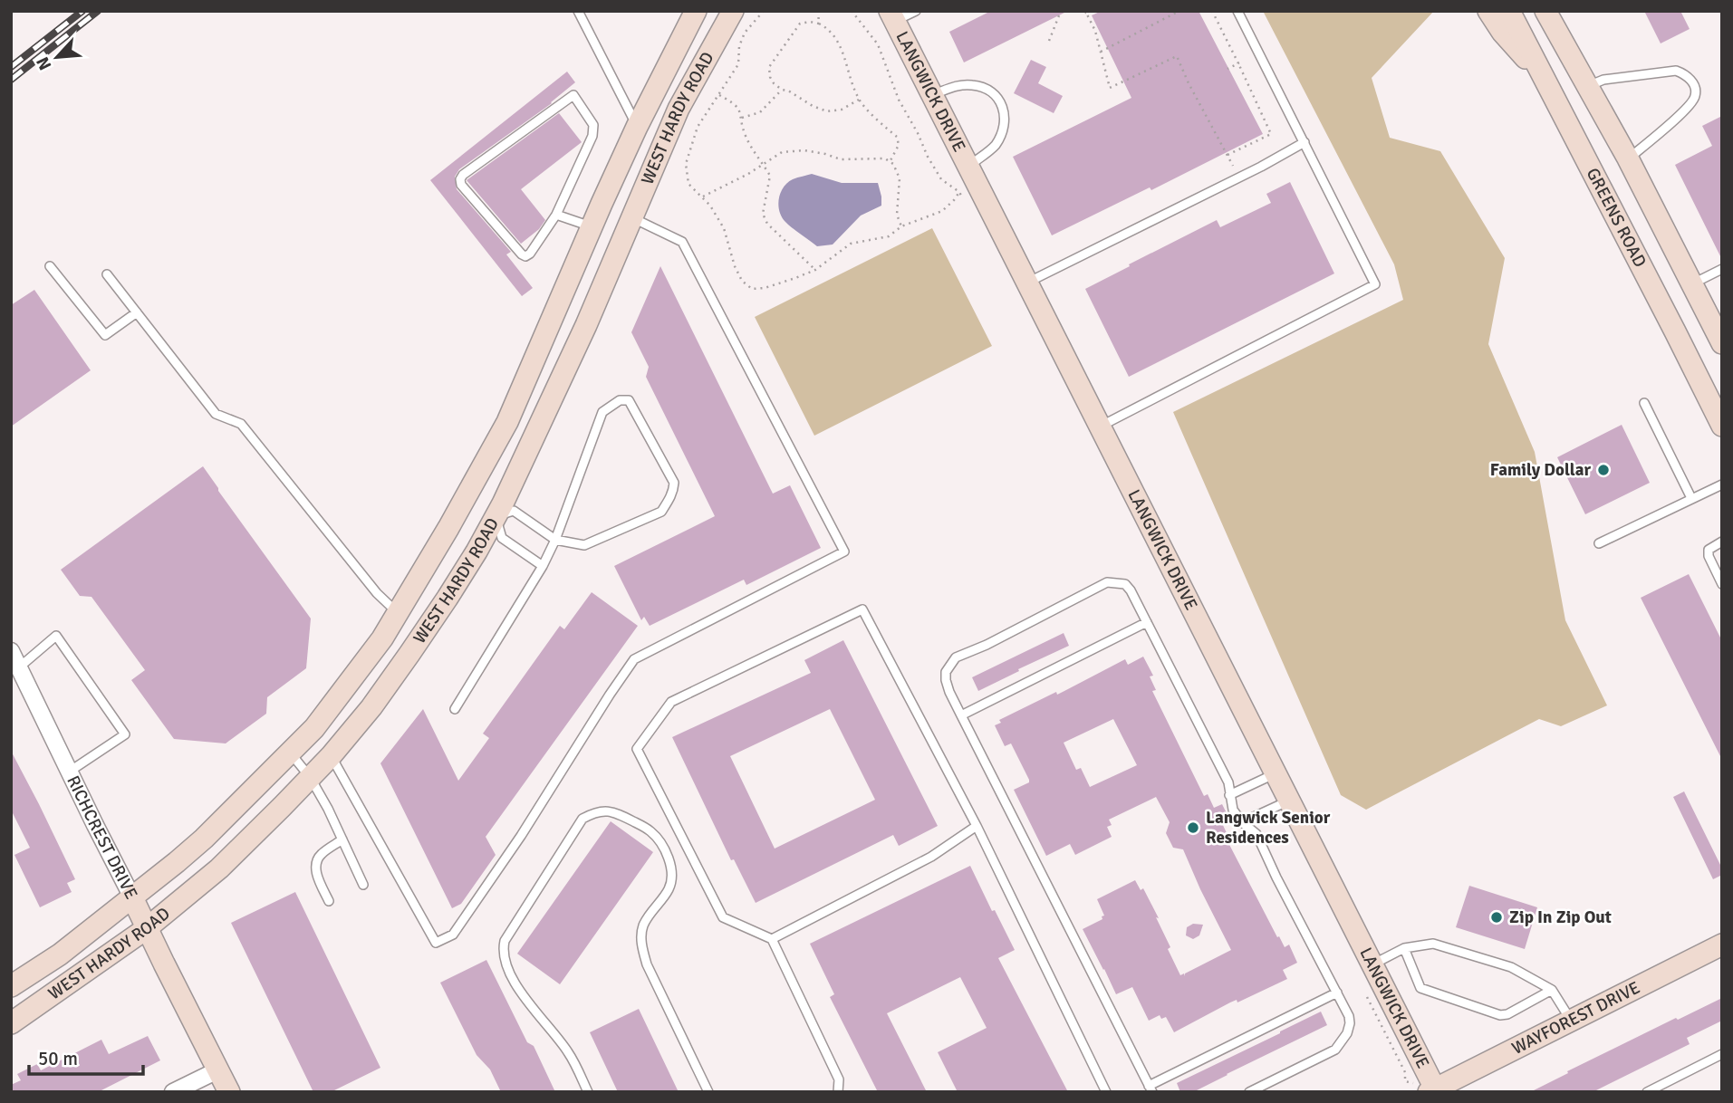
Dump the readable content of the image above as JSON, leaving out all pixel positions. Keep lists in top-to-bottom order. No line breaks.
{"streets":{"street":["LANGWICK DRIVE","WEST HARDY ROAD","GREENS ROAD","RICHCREST DRIVE","WAYFOREST DRIVE"]},"crossings":[["LANGWICK DRIVE","WAYFOREST DRIVE"],["WEST HARDY ROAD","RICHCREST DRIVE"]],"places":["Family Dollar","Langwick Senior Residences","Zip In Zip Out"],"scale_bar":"50 m","north":"bottom left"}
